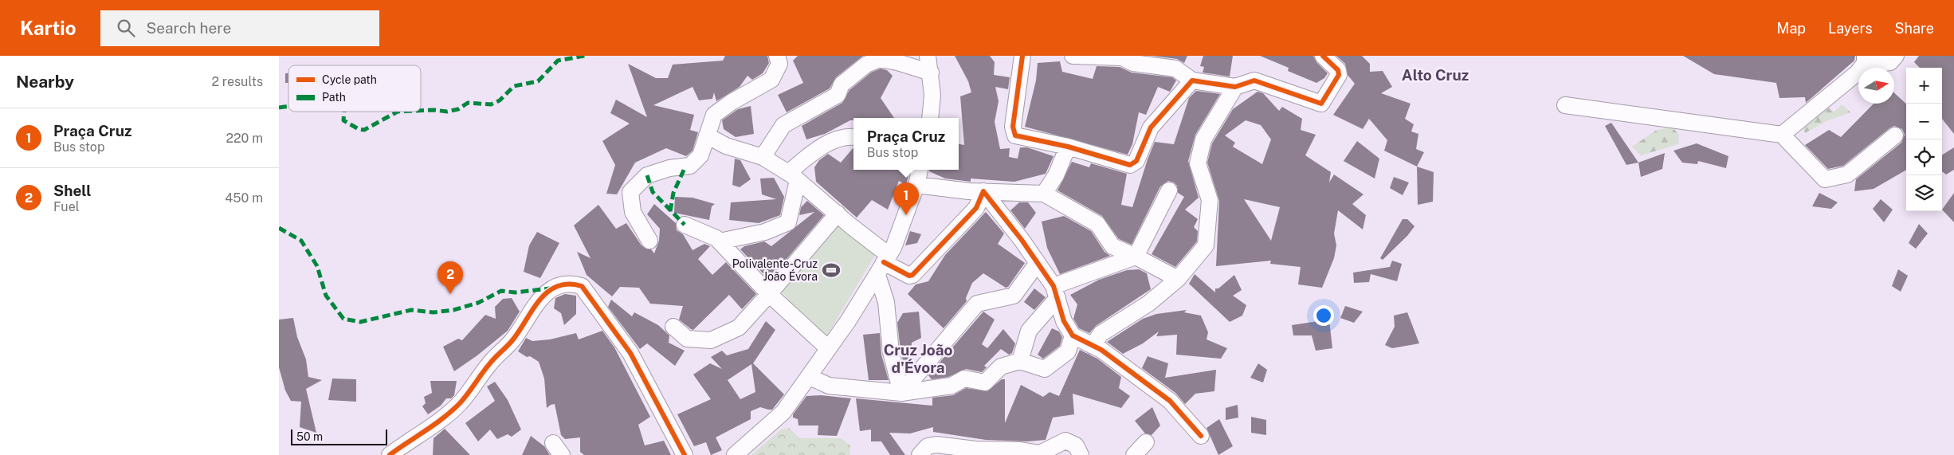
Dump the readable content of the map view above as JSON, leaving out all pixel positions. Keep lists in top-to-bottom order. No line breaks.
{"districts":["Alto Cruz","Cruz João d'Évora"],"places":{"sports":["Polivalente-Cruz João Évora"]},"legend":["Cycle path","Path"],"scale_bar":"50 m","north":"right","page":{"header":"Kartio","search":"Search here","nav":["Map","Layers","Share"],"heading":["Nearby","2 results"],"map_buttons":["+","−"],"list":[{"mark":"1","name":"Praça Cruz","note":"Bus stop","value":"220 m"},{"mark":"2","name":"Shell","note":"Fuel","value":"450 m"}],"popup":["Praça Cruz","Bus stop"],"pins":["1","2"],"scale":"50 m"}}
